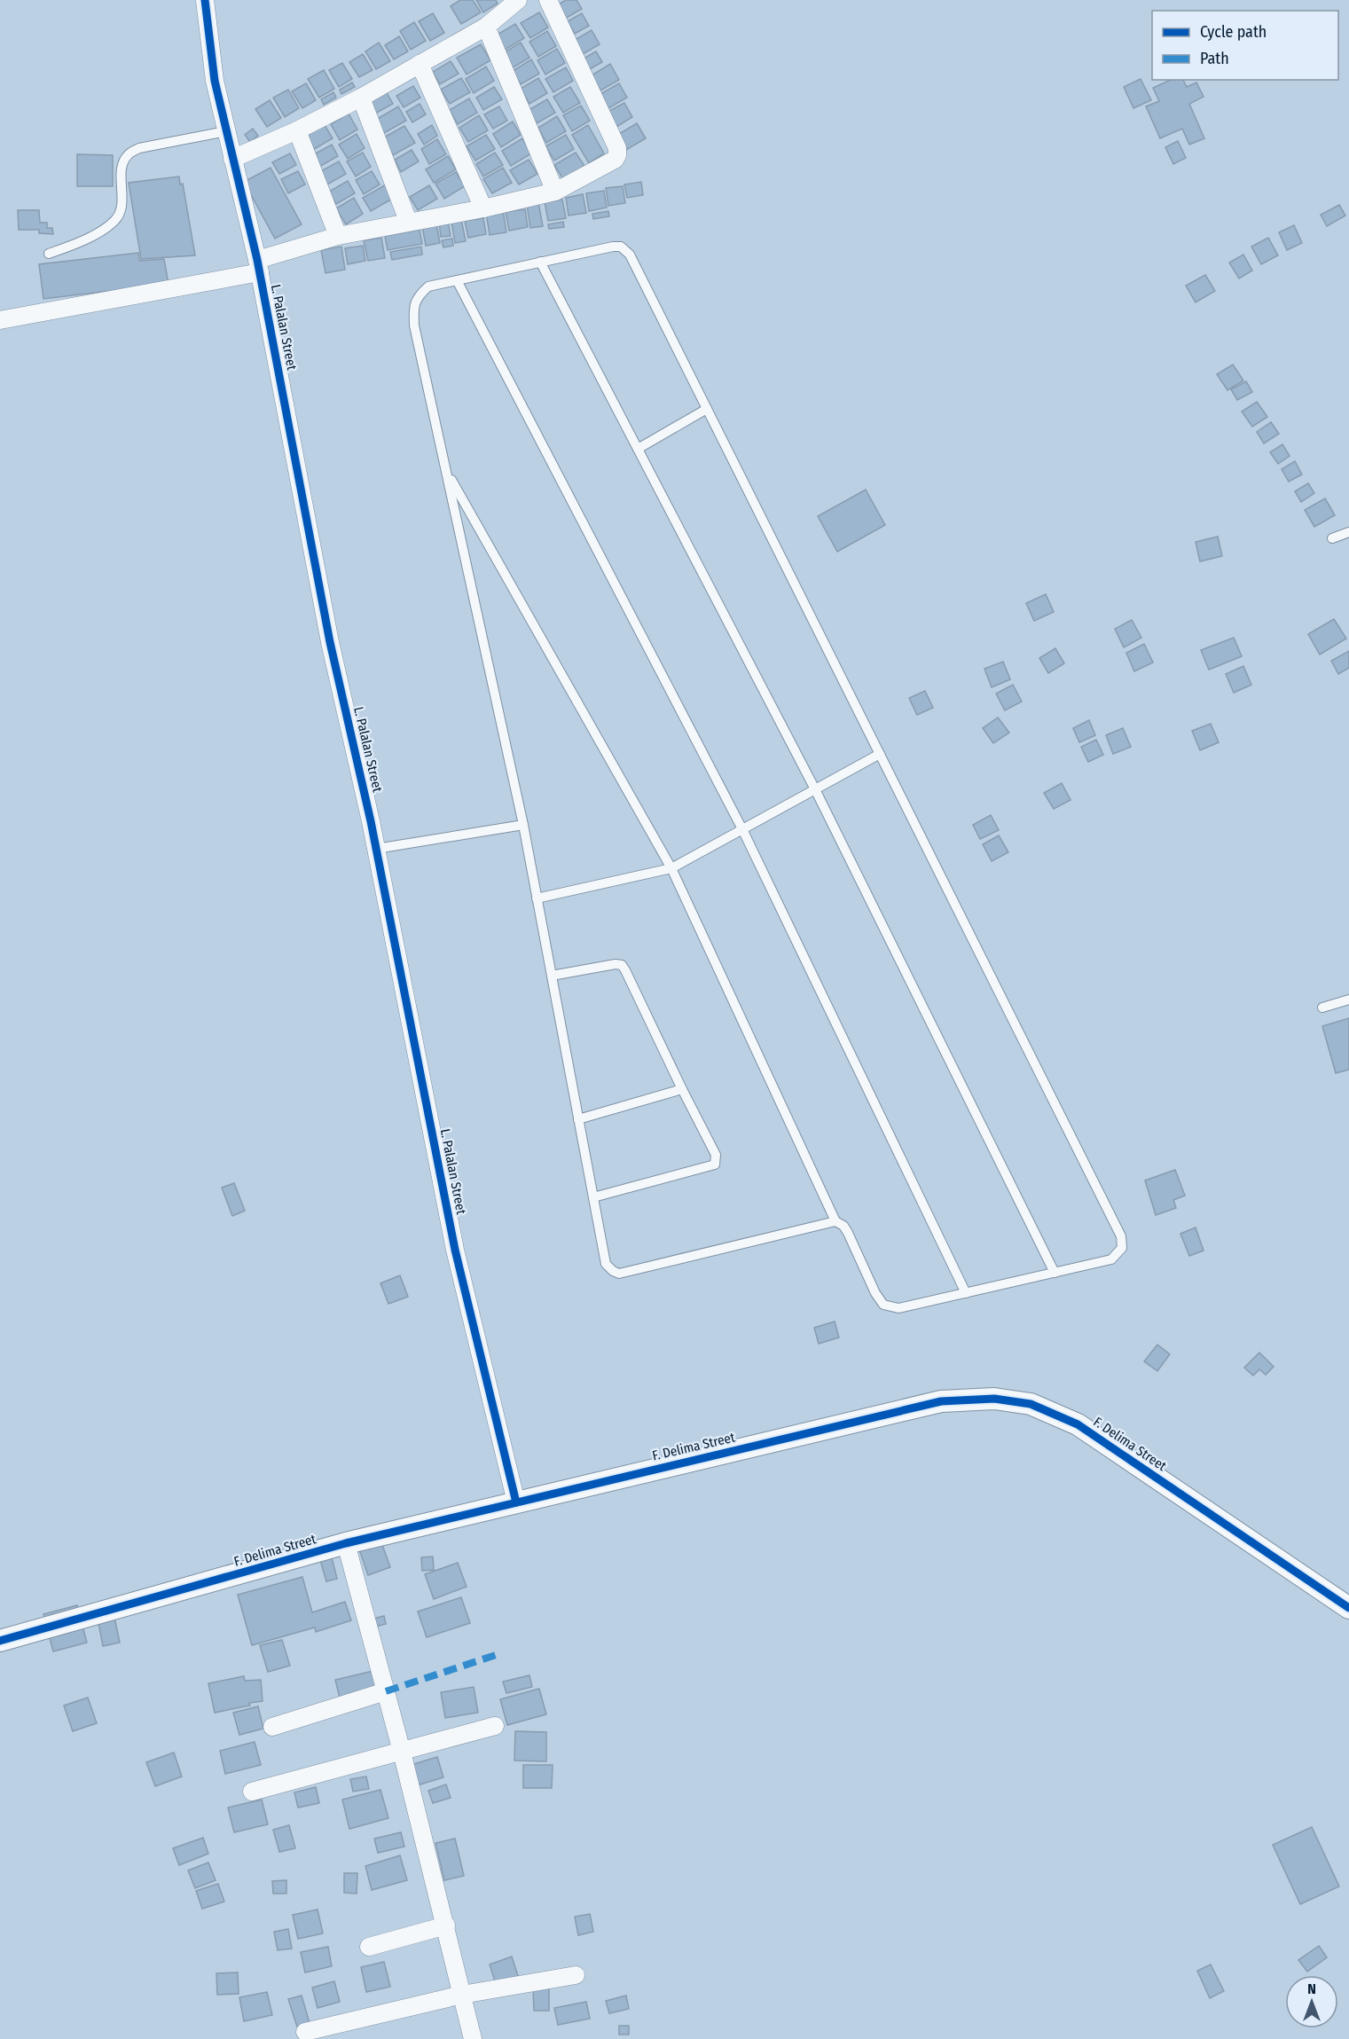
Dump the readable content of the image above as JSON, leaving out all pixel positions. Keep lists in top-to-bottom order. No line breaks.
{"streets":{"street":["L. Palalan Street","F. Delima Street"]},"crossings":[["L. Palalan Street","F. Delima Street"]],"legend":["Cycle path","Path"],"north":"top"}
